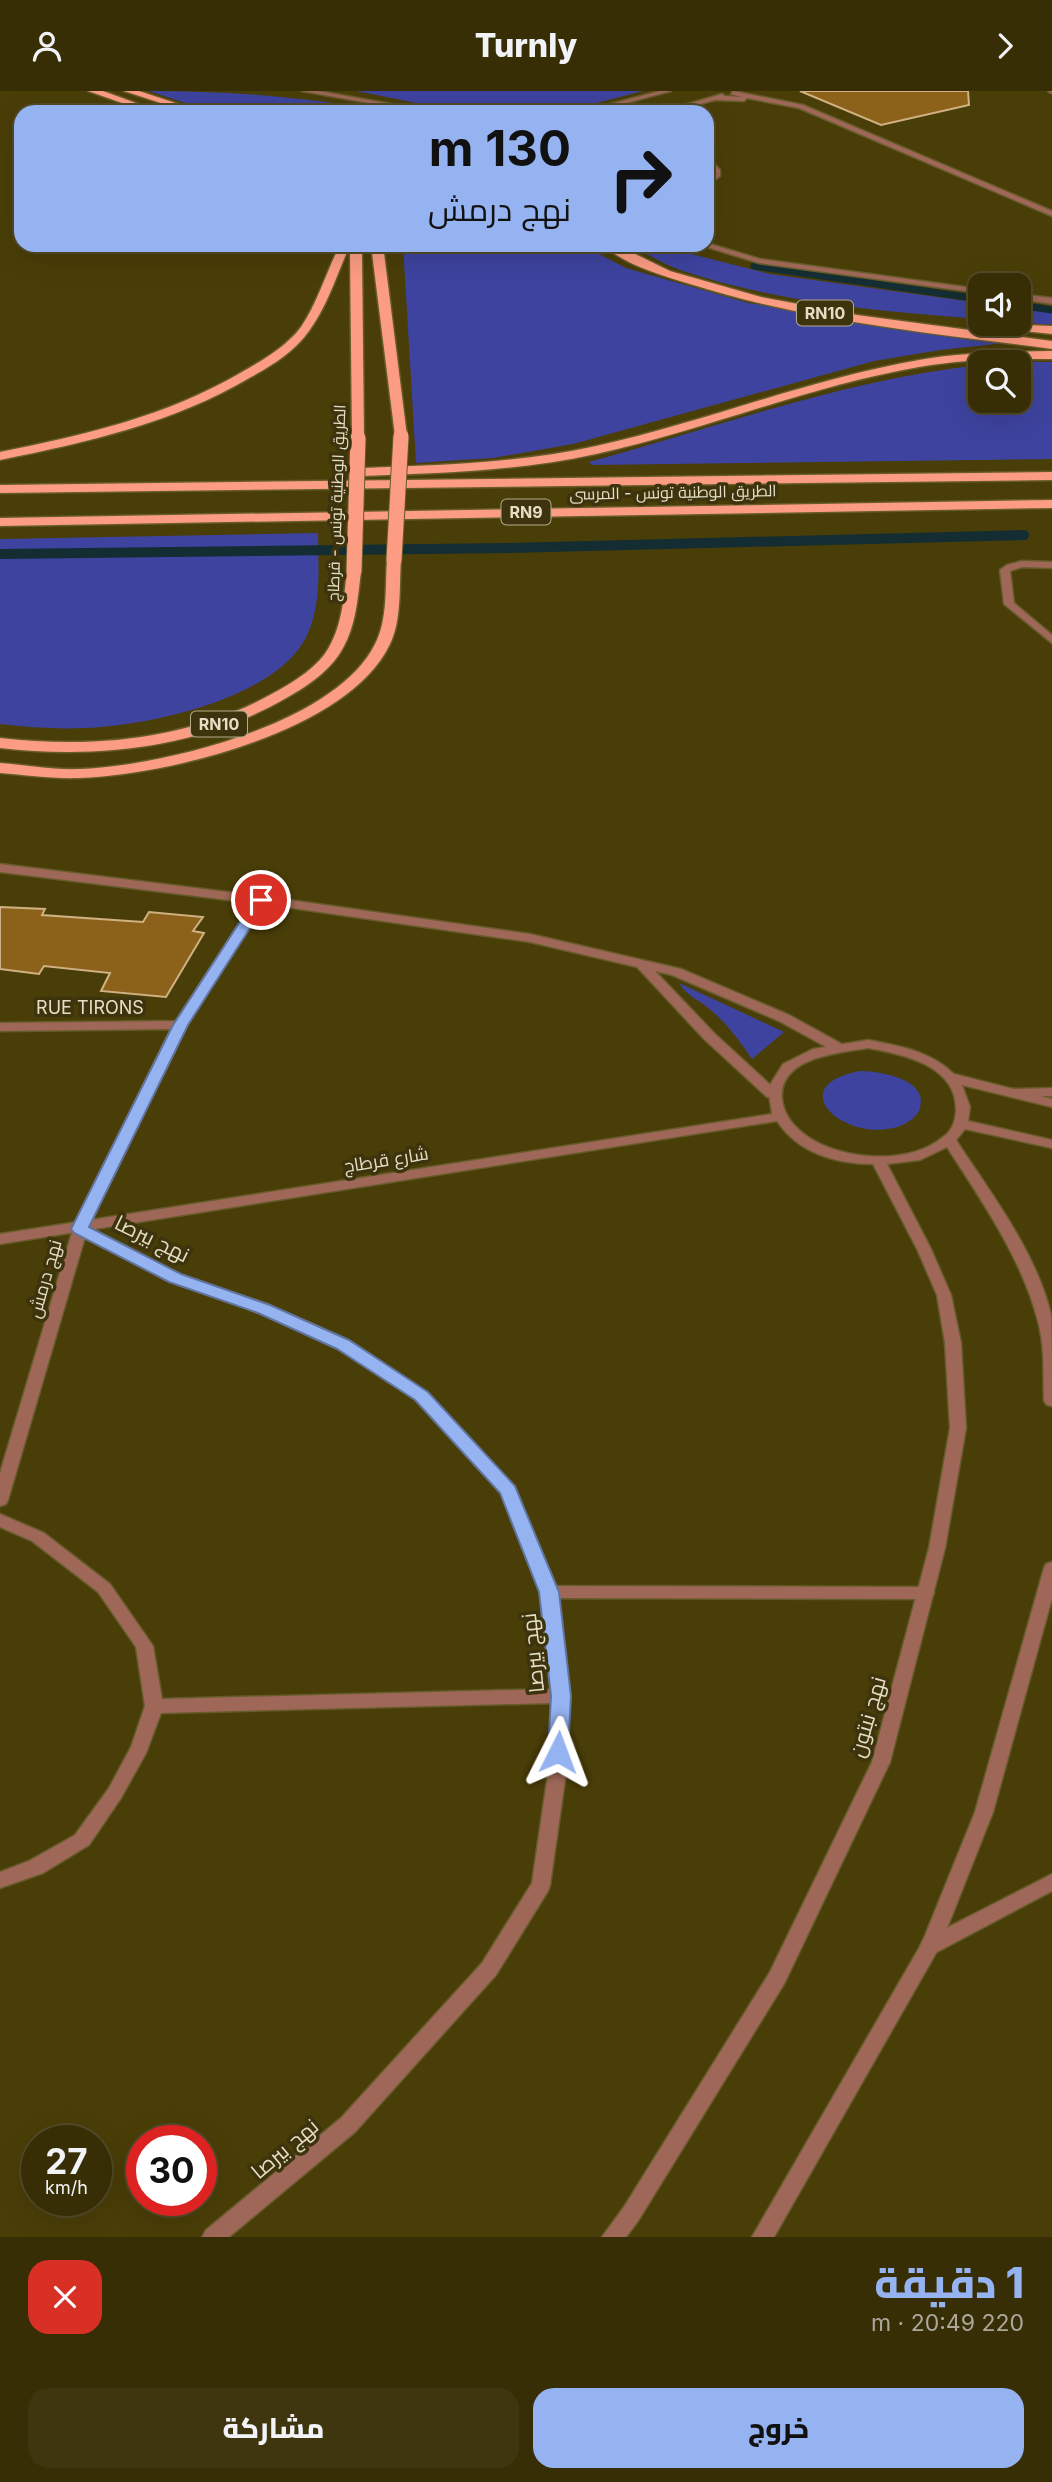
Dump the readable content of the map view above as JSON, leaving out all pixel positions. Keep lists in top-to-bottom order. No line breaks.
{"streets":{"highway":["RN10","الطريق الوطنية تونس - المرسى","الطريق الوطنية تونس - قرطاج","RN9"],"street":["RUE TIRONS","شارع قرطاج","نهج بيرصا","نهج درمش","نهج نبتون"]},"crossings":[["RUE TIRONS","نهج درمش"],["شارع قرطاج","نهج بيرصا"],["شارع قرطاج","نهج درمش"],["شارع قرطاج","نهج نبتون"],["نهج بيرصا","نهج درمش"]],"page":{"header":"Turnly","turn":["130 m","نهج درمش"],"speed":"27 km/h","limit":"30","heading":["1 دقيقة","220 m · 20:49"],"buttons":["خروج","مشاركة"]}}
